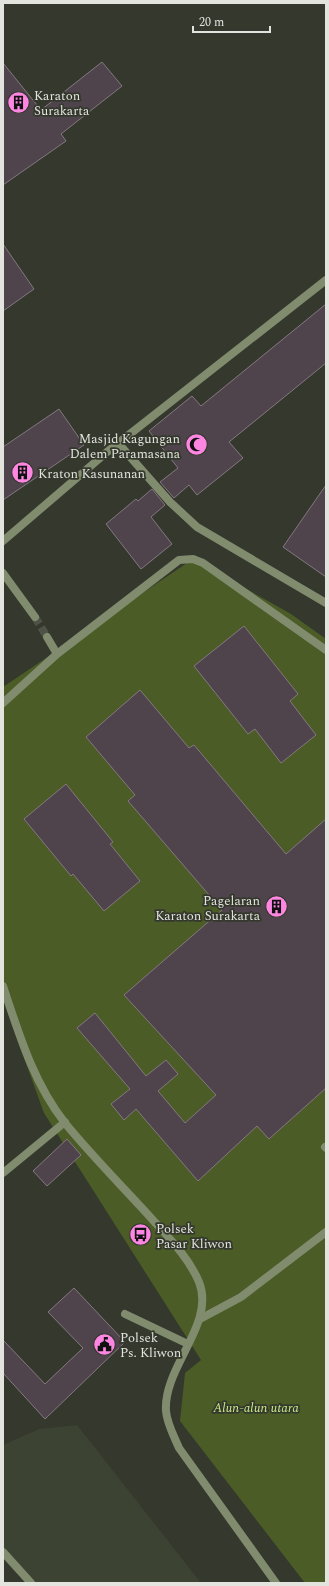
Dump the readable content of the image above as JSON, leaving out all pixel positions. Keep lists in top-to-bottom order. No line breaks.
{"parks":["Alun-alun utara"],"places":{"building":["Karaton Surakarta","Kraton Kasunanan","Pagelaran Karaton Surakarta"],"mosque":["Masjid Kagungan Dalem Paramasana"],"bus stop":["Polsek Pasar Kliwon"],"public building":["Polsek Ps. Kliwon"]},"scale_bar":"20 m"}
